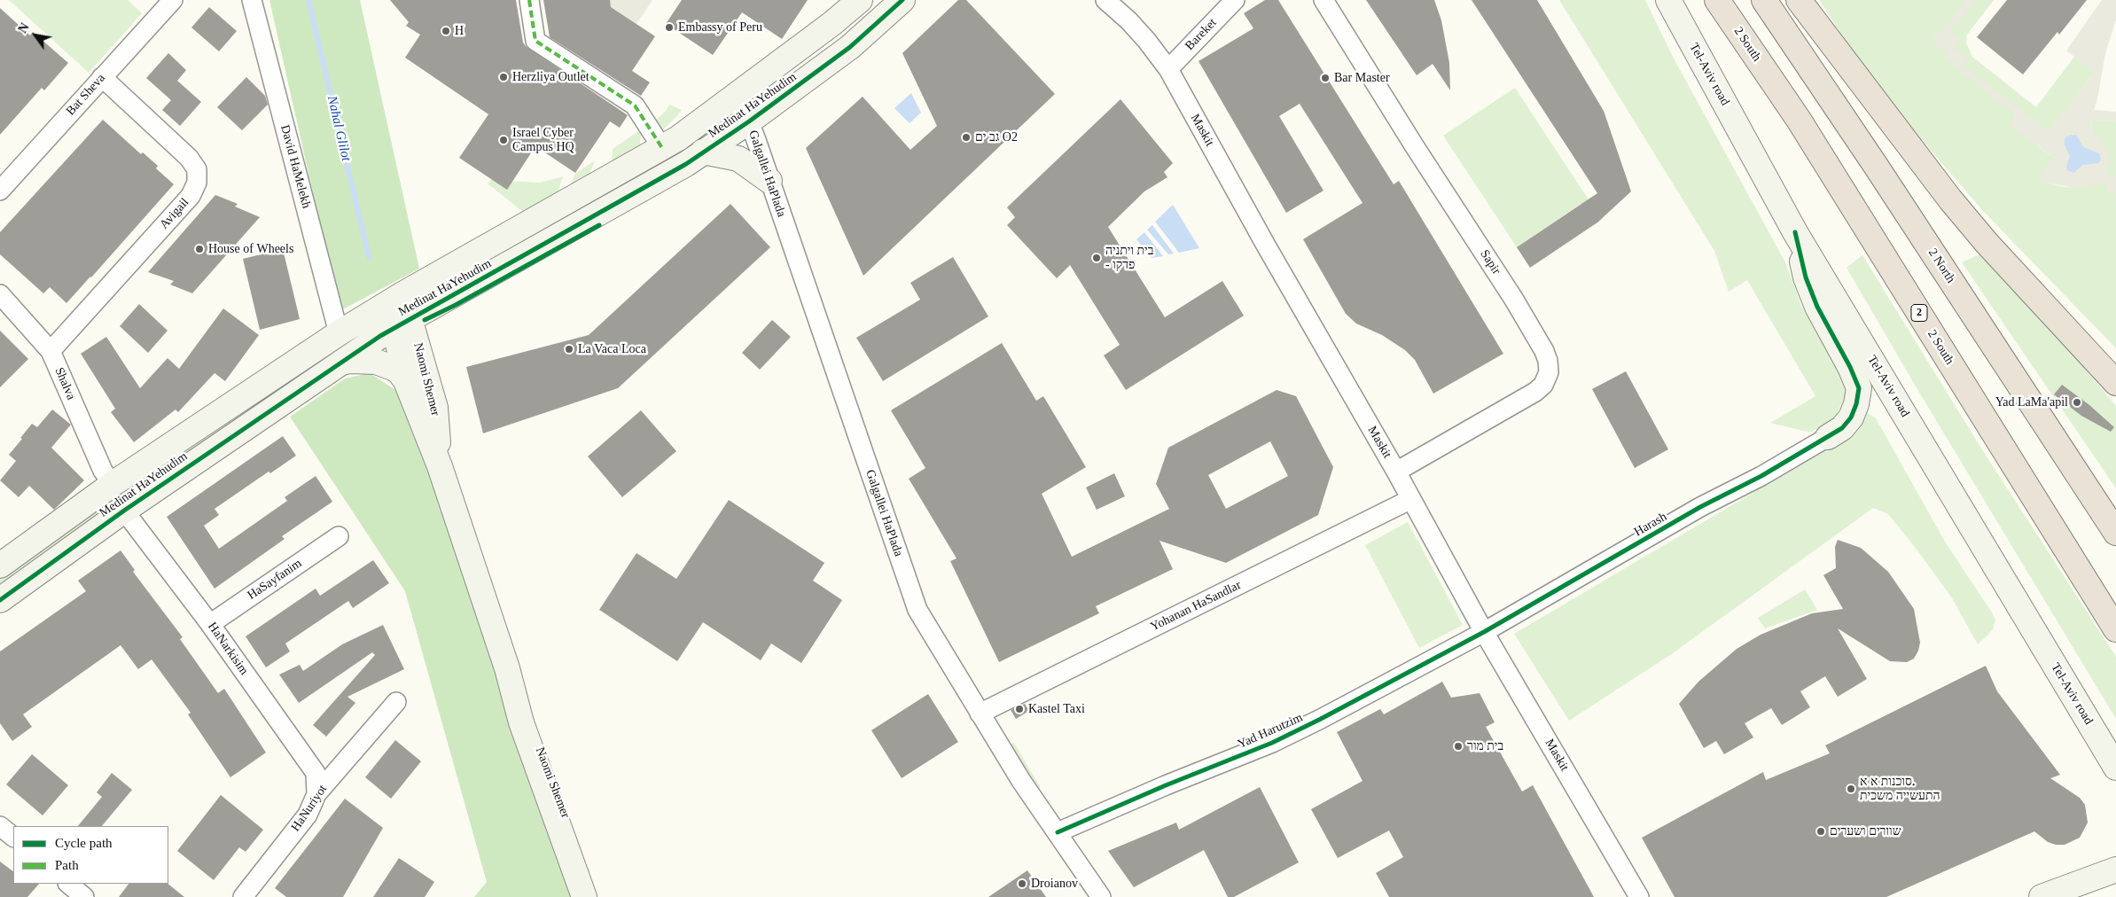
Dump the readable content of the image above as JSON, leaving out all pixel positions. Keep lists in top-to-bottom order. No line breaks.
{"streets":{"highway":["2 South","2 North","2"],"street":["Bareket","Tel-Aviv road","Bat Sheva","Medinat HaYehudim","Maskit","David HaMelekh","Galgallei HaPlada","Avigail","Sapir","Naomi Shemer","Shalva","Harash","HaSayfanim","Yohanan HaSandlar","HaNarkisim","Yad Harutzim","HaNuriyot"]},"crossings":[["Bareket","Maskit"],["Bat Sheva","Avigail"],["Medinat HaYehudim","David HaMelekh"],["Medinat HaYehudim","Galgallei HaPlada"],["Medinat HaYehudim","Naomi Shemer"],["Medinat HaYehudim","Shalva"],["Medinat HaYehudim","HaNarkisim"],["Maskit","Sapir"],["Maskit","Harash"],["Maskit","Yohanan HaSandlar"],["Maskit","Yad Harutzim"],["Galgallei HaPlada","Yohanan HaSandlar"],["Galgallei HaPlada","Yad Harutzim"],["Avigail","Shalva"],["Harash","Yad Harutzim"],["HaSayfanim","HaNarkisim"],["HaNarkisim","HaNuriyot"]],"water":["Nahal Glilot"],"places":["Embassy of Peru","H","Herzliya Outlet","Bar Master","גב ים O2","Israel Cyber Campus HQ","House of Wheels","בית ויתניה - פדקו","La Vaca Loca","Yad LaMa'apil","Kastel Taxi","בית מור","סוכנות א א. התעשייה משכית","שוורים ושערים","Droianov"],"legend":["Cycle path","Path"],"north":"top left"}
